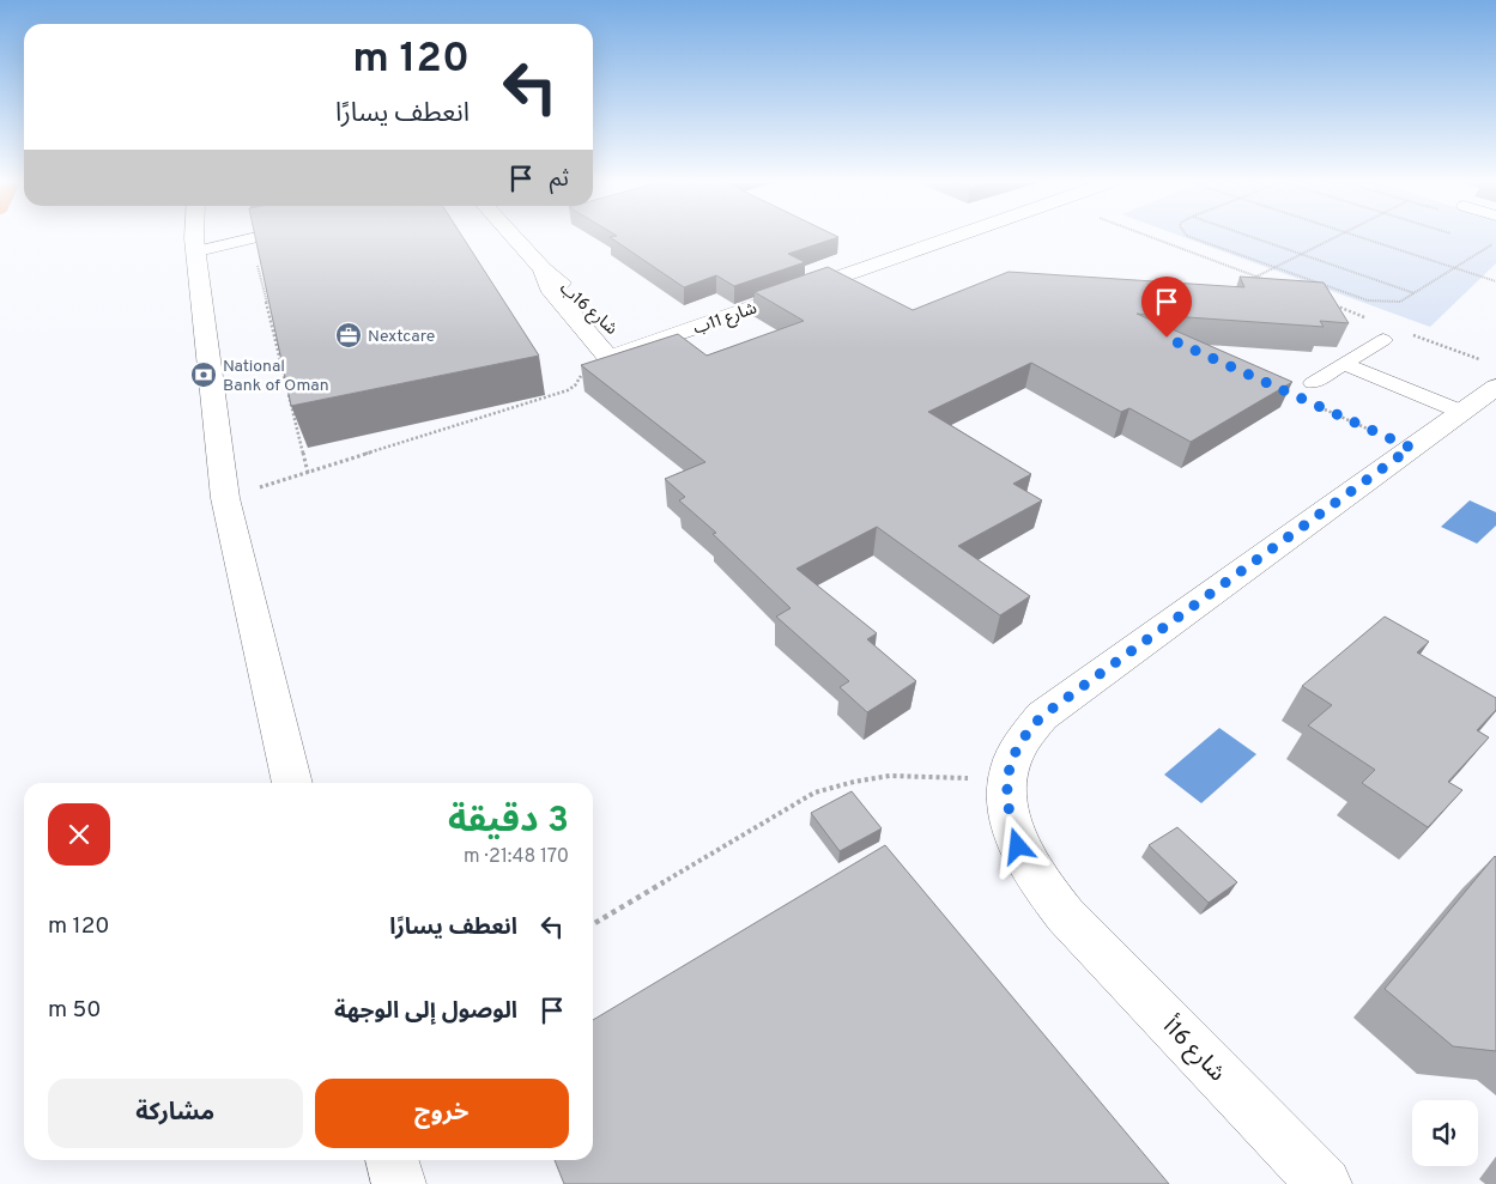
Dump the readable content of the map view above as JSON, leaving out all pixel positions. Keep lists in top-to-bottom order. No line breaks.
{"streets":{"street":["شارع 16ب","شارع 11ب","شارع 16أ"]},"crossings":[["شارع 16ب","شارع 11ب"]],"places":{"office":["Nextcare"],"bank":["National Bank of Oman"]},"page":{"turn":["120 m","انعطف يسارًا"],"then":"ثم","heading":["3 دقيقة","170 m · 21:48"],"list":[{"name":"انعطف يسارًا","value":"120 m"},{"name":"الوصول إلى الوجهة","value":"50 m"}],"buttons":["خروج","مشاركة"]}}
